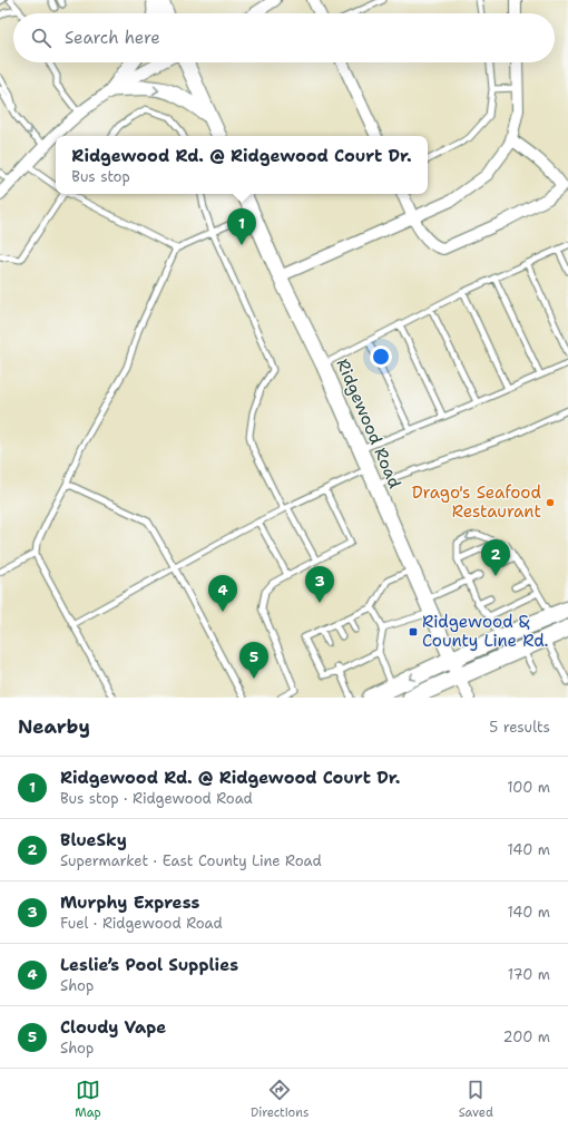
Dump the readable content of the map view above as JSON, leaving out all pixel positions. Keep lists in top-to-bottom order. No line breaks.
{"streets":{"street":["Ridgewood Road"]},"places":{"other":["Drago's Seafood Restaurant"],"transit":["Ridgewood & County Line Rd."]},"page":{"search":"Search here","popup":["Ridgewood Rd. @ Ridgewood Court Dr.","Bus stop"],"pins":["1","2","3","4","5"],"heading":["Nearby","5 results"],"list":[{"mark":"1","name":"Ridgewood Rd. @ Ridgewood Court Dr.","note":"Bus stop · Ridgewood Road","value":"100 m"},{"mark":"2","name":"BlueSky","note":"Supermarket · East County Line Road","value":"140 m"},{"mark":"3","name":"Murphy Express","note":"Fuel · Ridgewood Road","value":"140 m"},{"mark":"4","name":"Leslie’s Pool Supplies","note":"Shop","value":"170 m"},{"mark":"5","name":"Cloudy Vape","note":"Shop","value":"200 m"}],"nav":["Map","Directions","Saved"]}}
